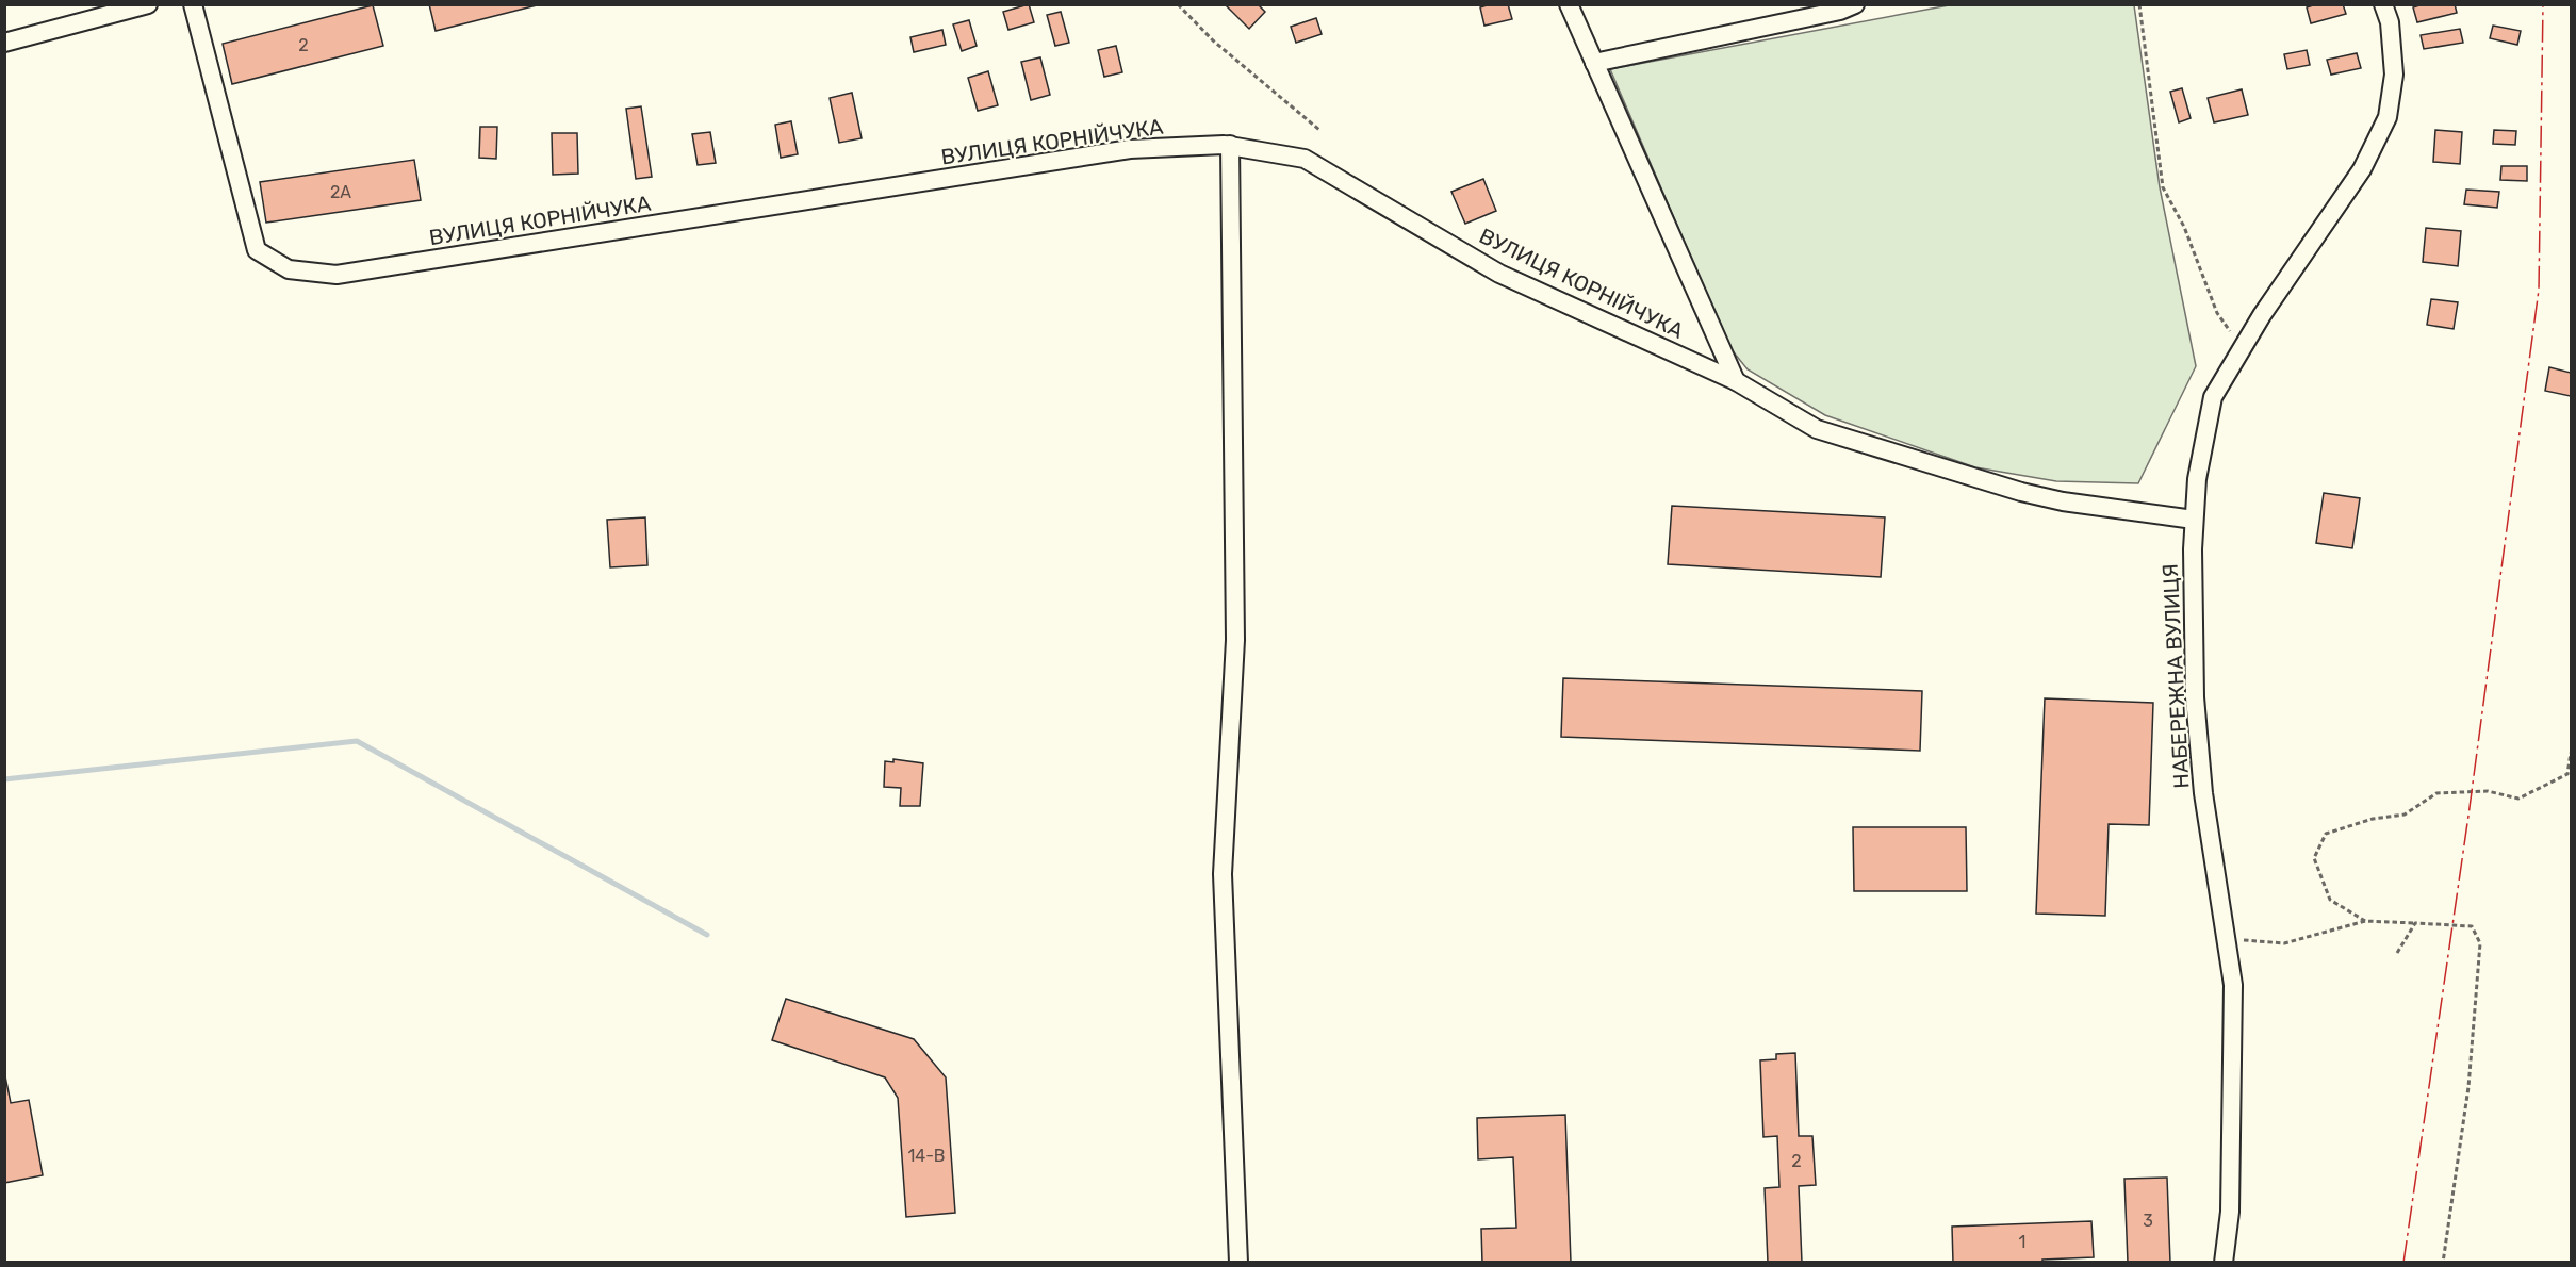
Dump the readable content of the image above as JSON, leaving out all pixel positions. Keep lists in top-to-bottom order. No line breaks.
{"streets":{"street":["ВУЛИЦЯ КОРНІЙЧУКА","НАБЕРЕЖНА ВУЛИЦЯ"]},"crossings":[["ВУЛИЦЯ КОРНІЙЧУКА","НАБЕРЕЖНА ВУЛИЦЯ"]],"house_numbers":["2","2А","14-В","2","3","1"]}
